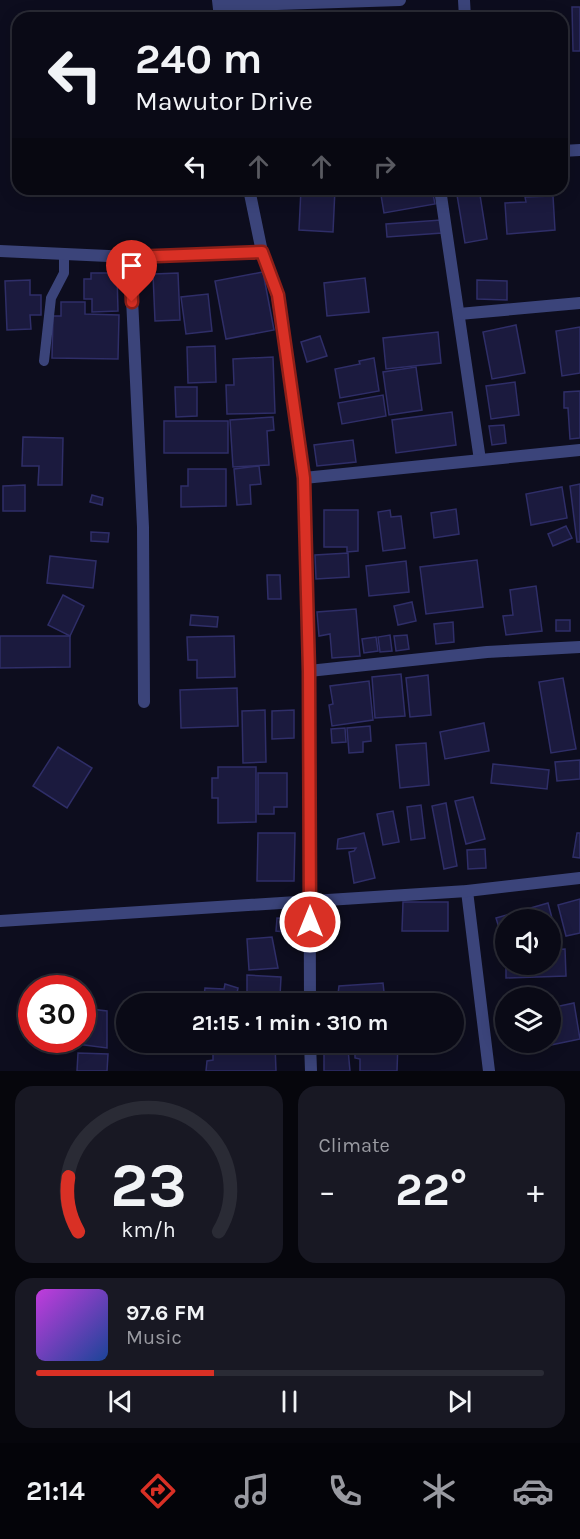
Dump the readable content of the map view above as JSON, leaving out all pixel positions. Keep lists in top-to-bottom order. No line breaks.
{"page":{"turn":["240 m","Mawutor Drive"],"limit":"30","trip":"21:15 · 1 min · 310 m","tile":"Climate","heat":["−","22°","+"],"song":["97.6 FM","Music"],"tabs":"21:14","gauge":["23","km/h"]}}
